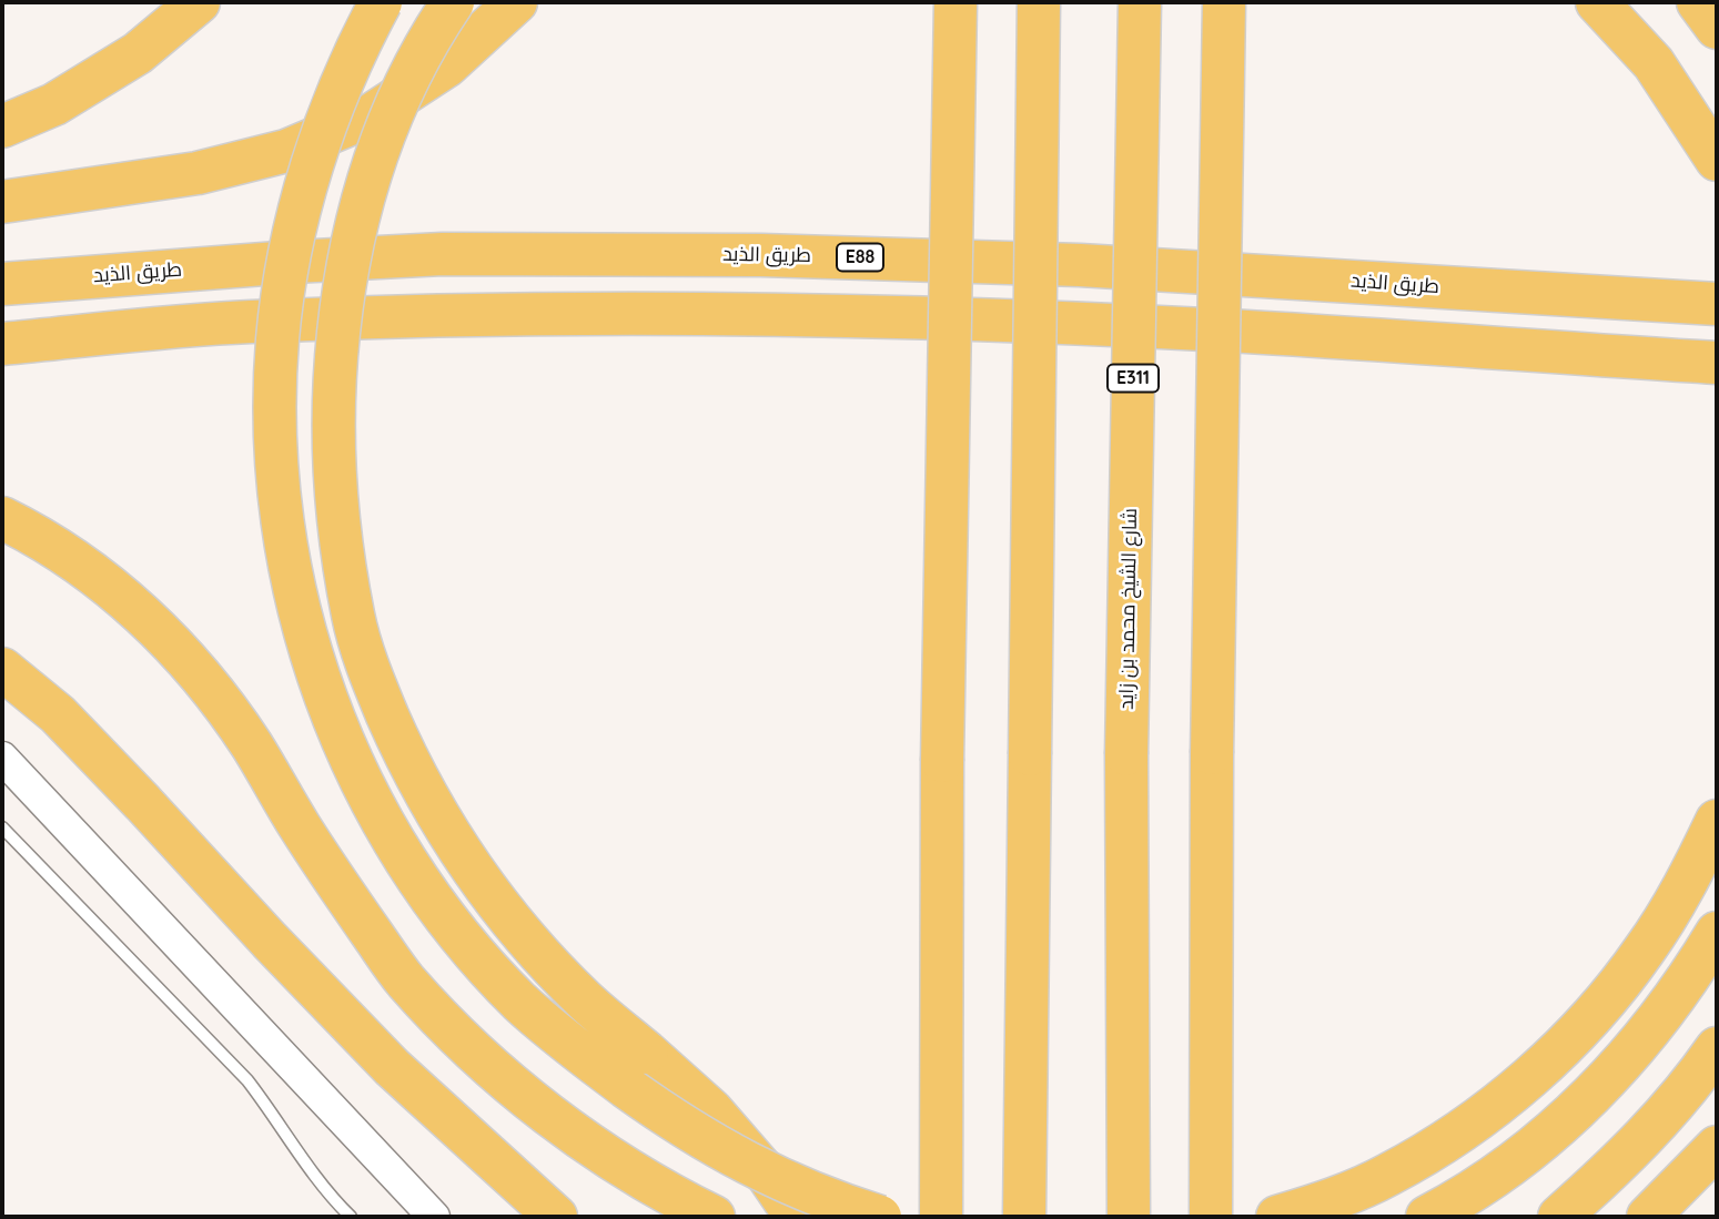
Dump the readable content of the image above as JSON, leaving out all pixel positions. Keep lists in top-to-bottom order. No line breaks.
{"streets":{"highway":["طريق الذيد","E88","E311","شارع الشيخ محمد بن زايد"]}}
